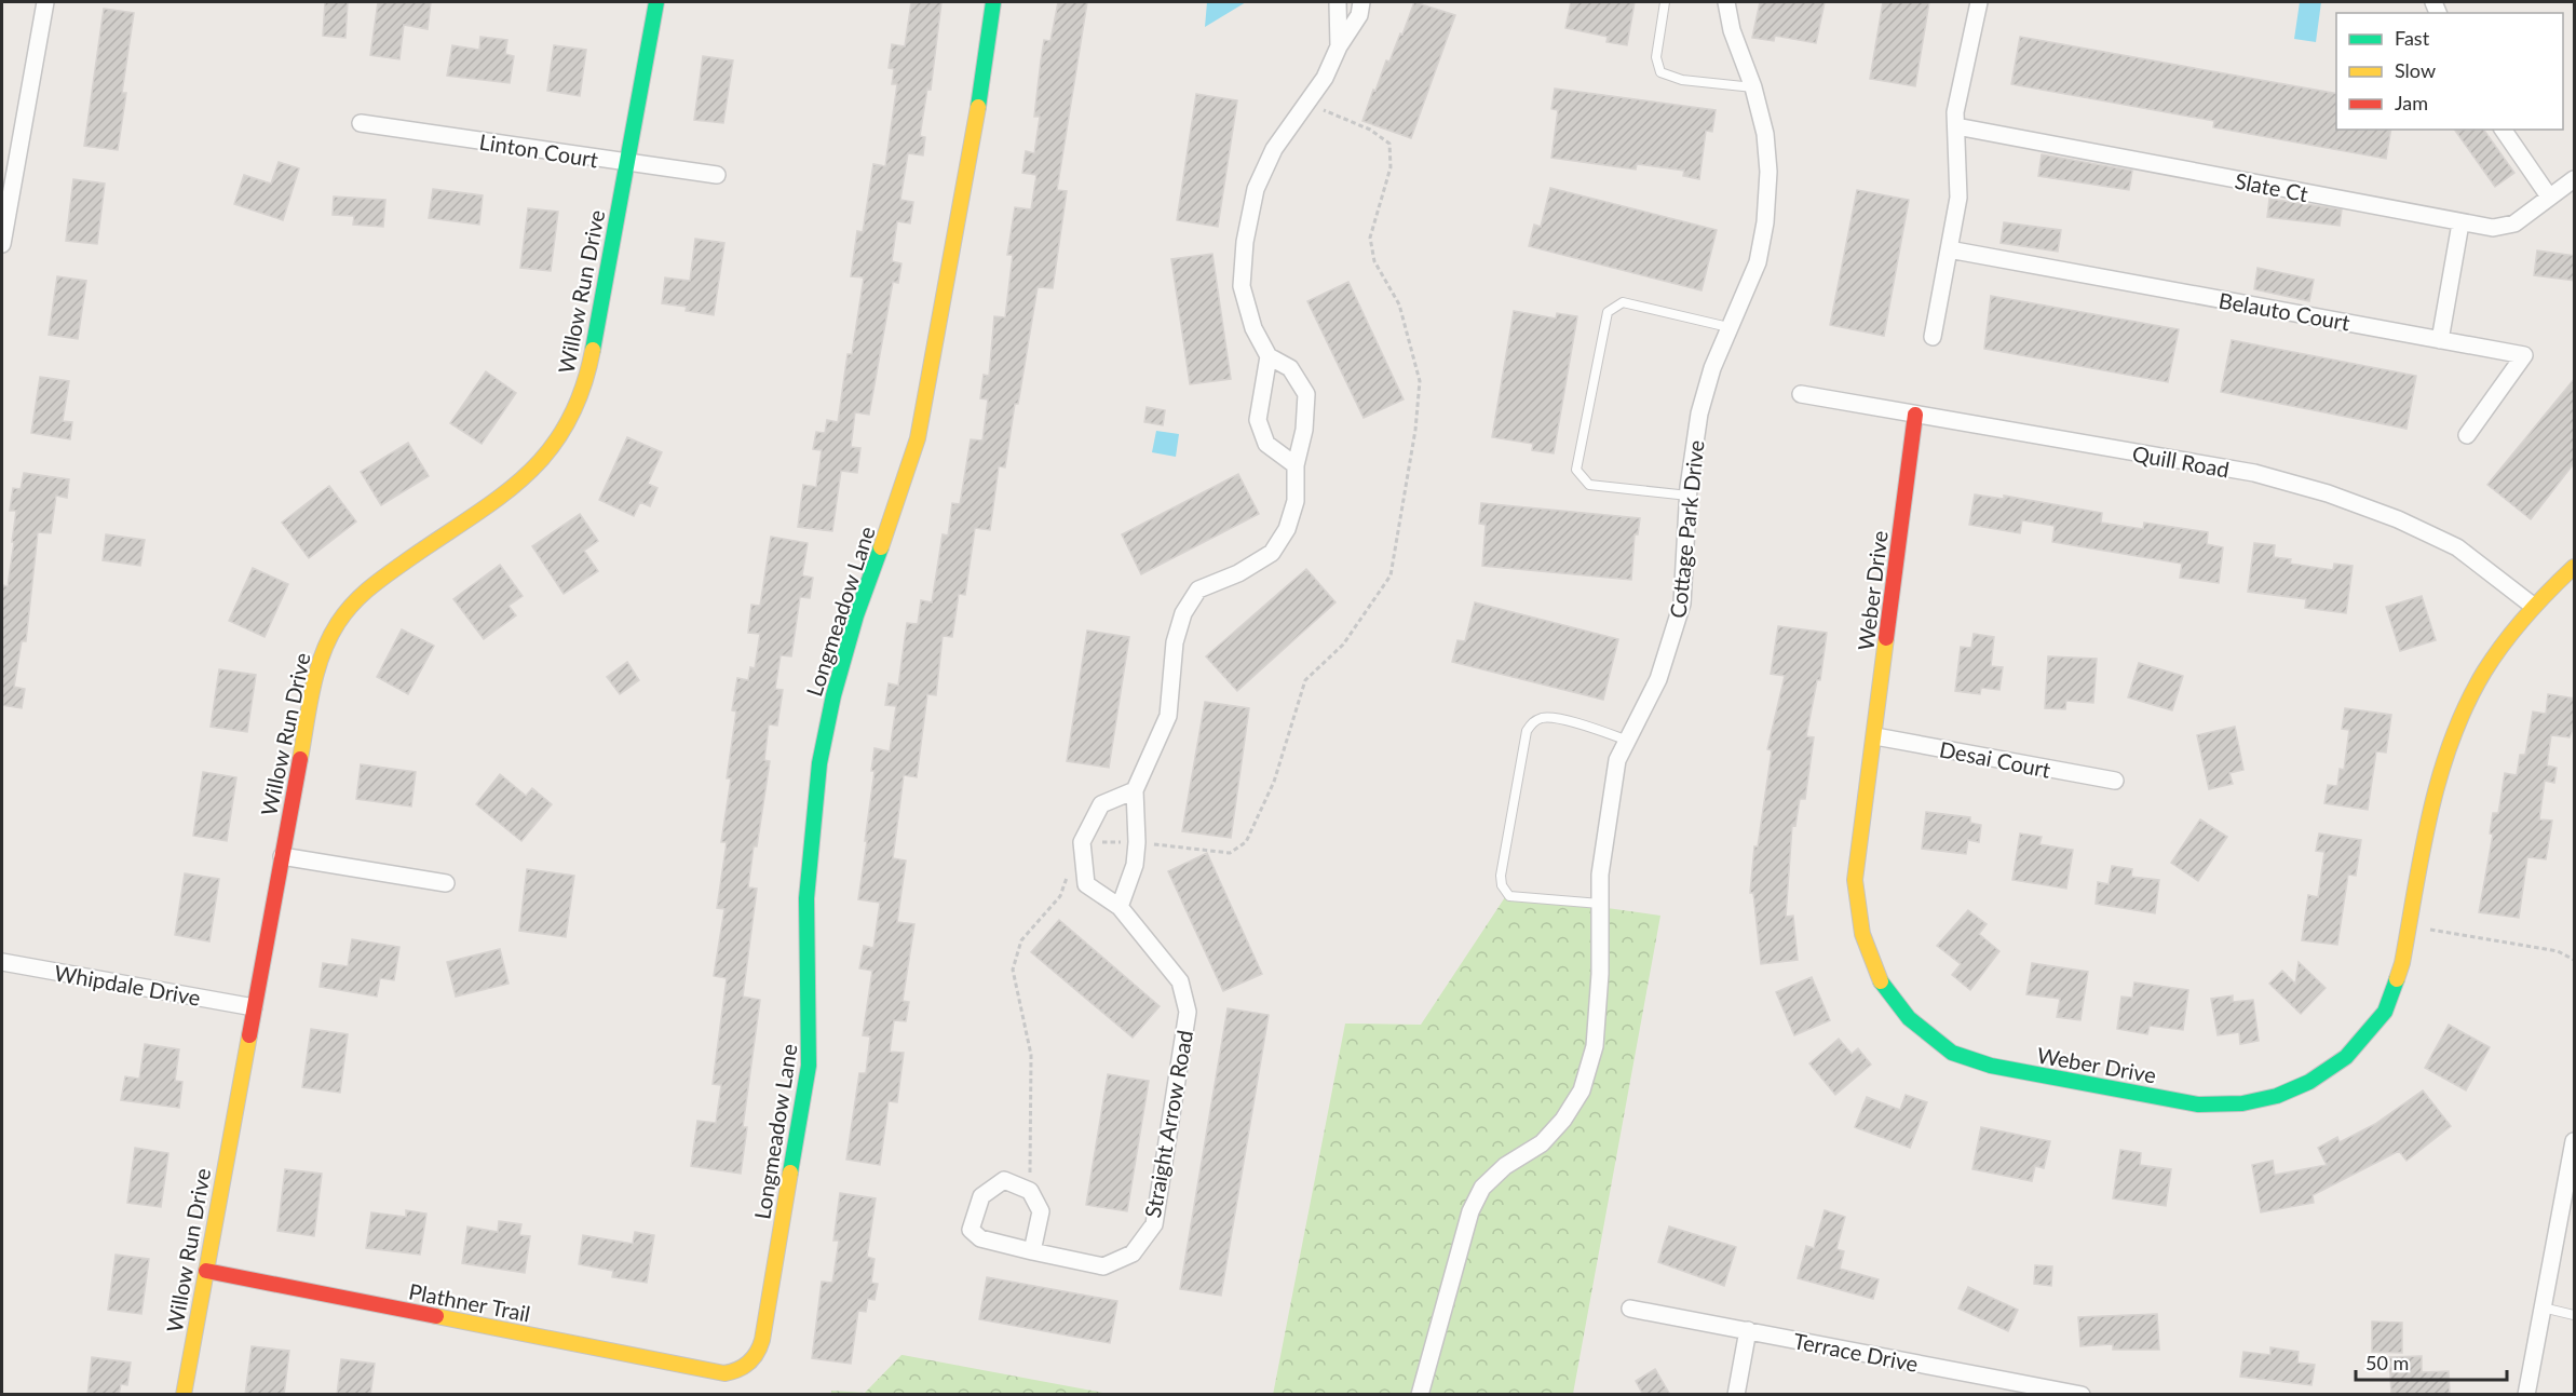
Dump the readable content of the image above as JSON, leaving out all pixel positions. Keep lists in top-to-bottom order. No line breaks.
{"streets":{"street":["Linton Court","Slate Ct","Willow Run Drive","Belauto Court","Quill Road","Cottage Park Drive","Weber Drive","Longmeadow Lane","Desai Court","Whipdale Drive","Straight Arrow Road","Plathner Trail","Terrace Drive"]},"crossings":[["Linton Court","Willow Run Drive"],["Willow Run Drive","Whipdale Drive"],["Willow Run Drive","Plathner Trail"],["Quill Road","Weber Drive"],["Weber Drive","Desai Court"],["Longmeadow Lane","Plathner Trail"]],"legend":["Fast","Slow","Jam"],"scale_bar":"50 m"}
